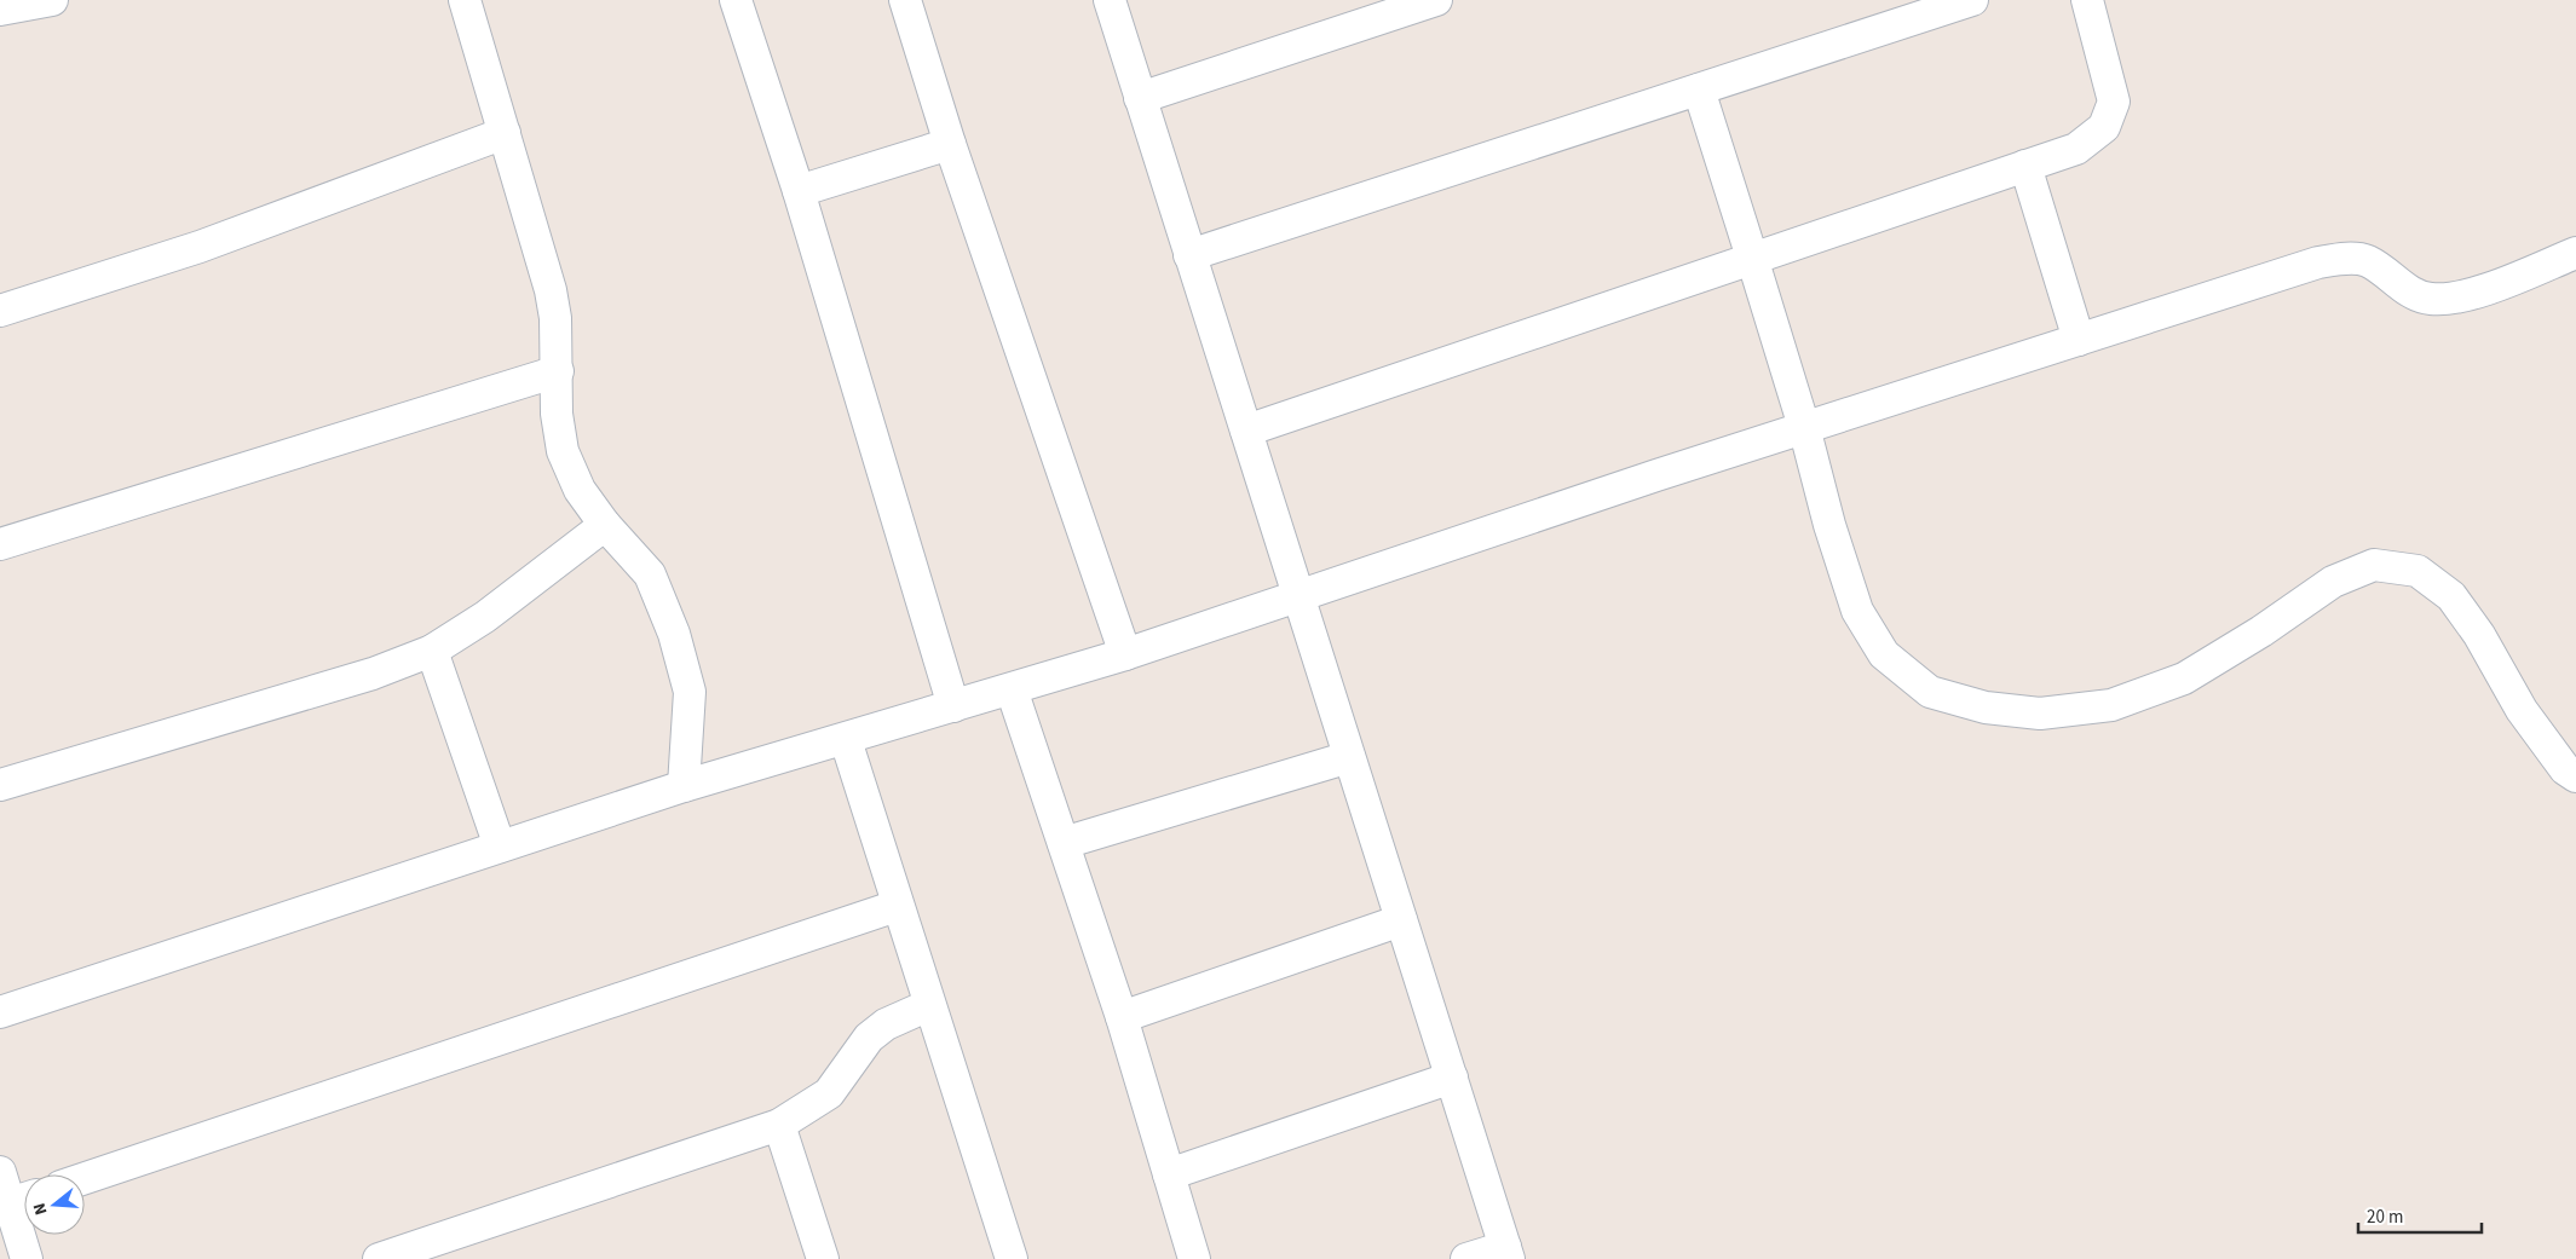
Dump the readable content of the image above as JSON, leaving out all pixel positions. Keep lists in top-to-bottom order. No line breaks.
{"scale_bar":"20 m","north":"left"}
